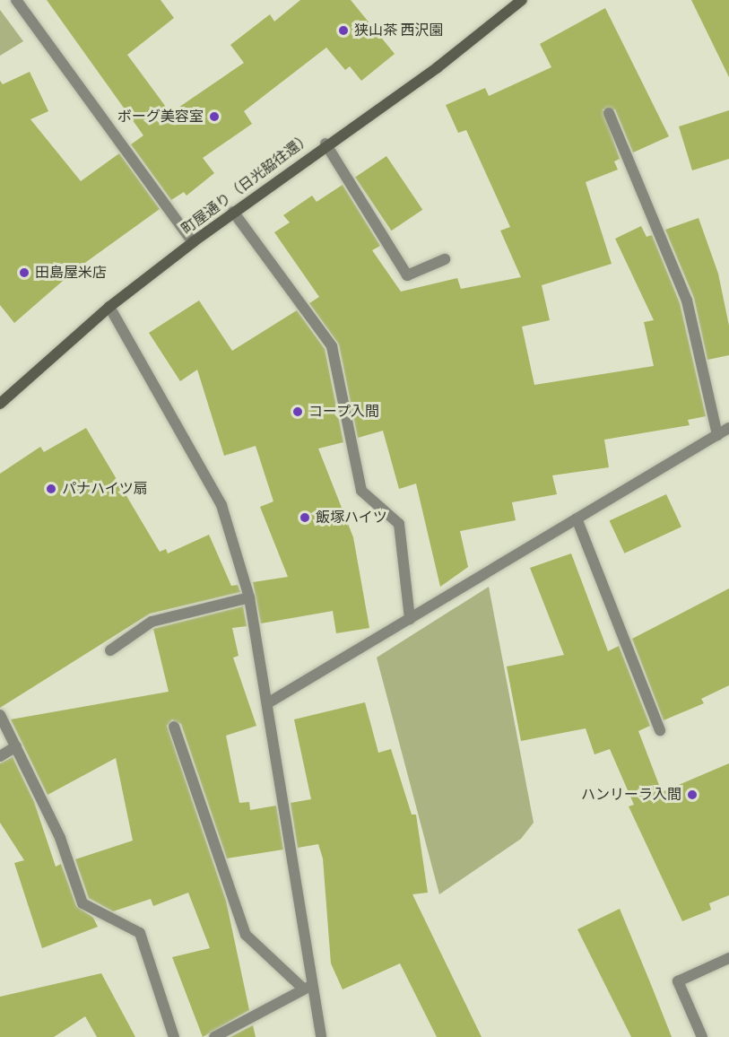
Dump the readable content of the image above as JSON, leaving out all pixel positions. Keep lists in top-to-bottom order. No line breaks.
{"streets":{"street":["町屋通り（日光脇往還）"]},"places":["狭山茶 西沢園","ボーグ美容室","田島屋米店","コープ入間","パナハイツ扇","飯塚ハイツ","ハンリーラ入間"]}
